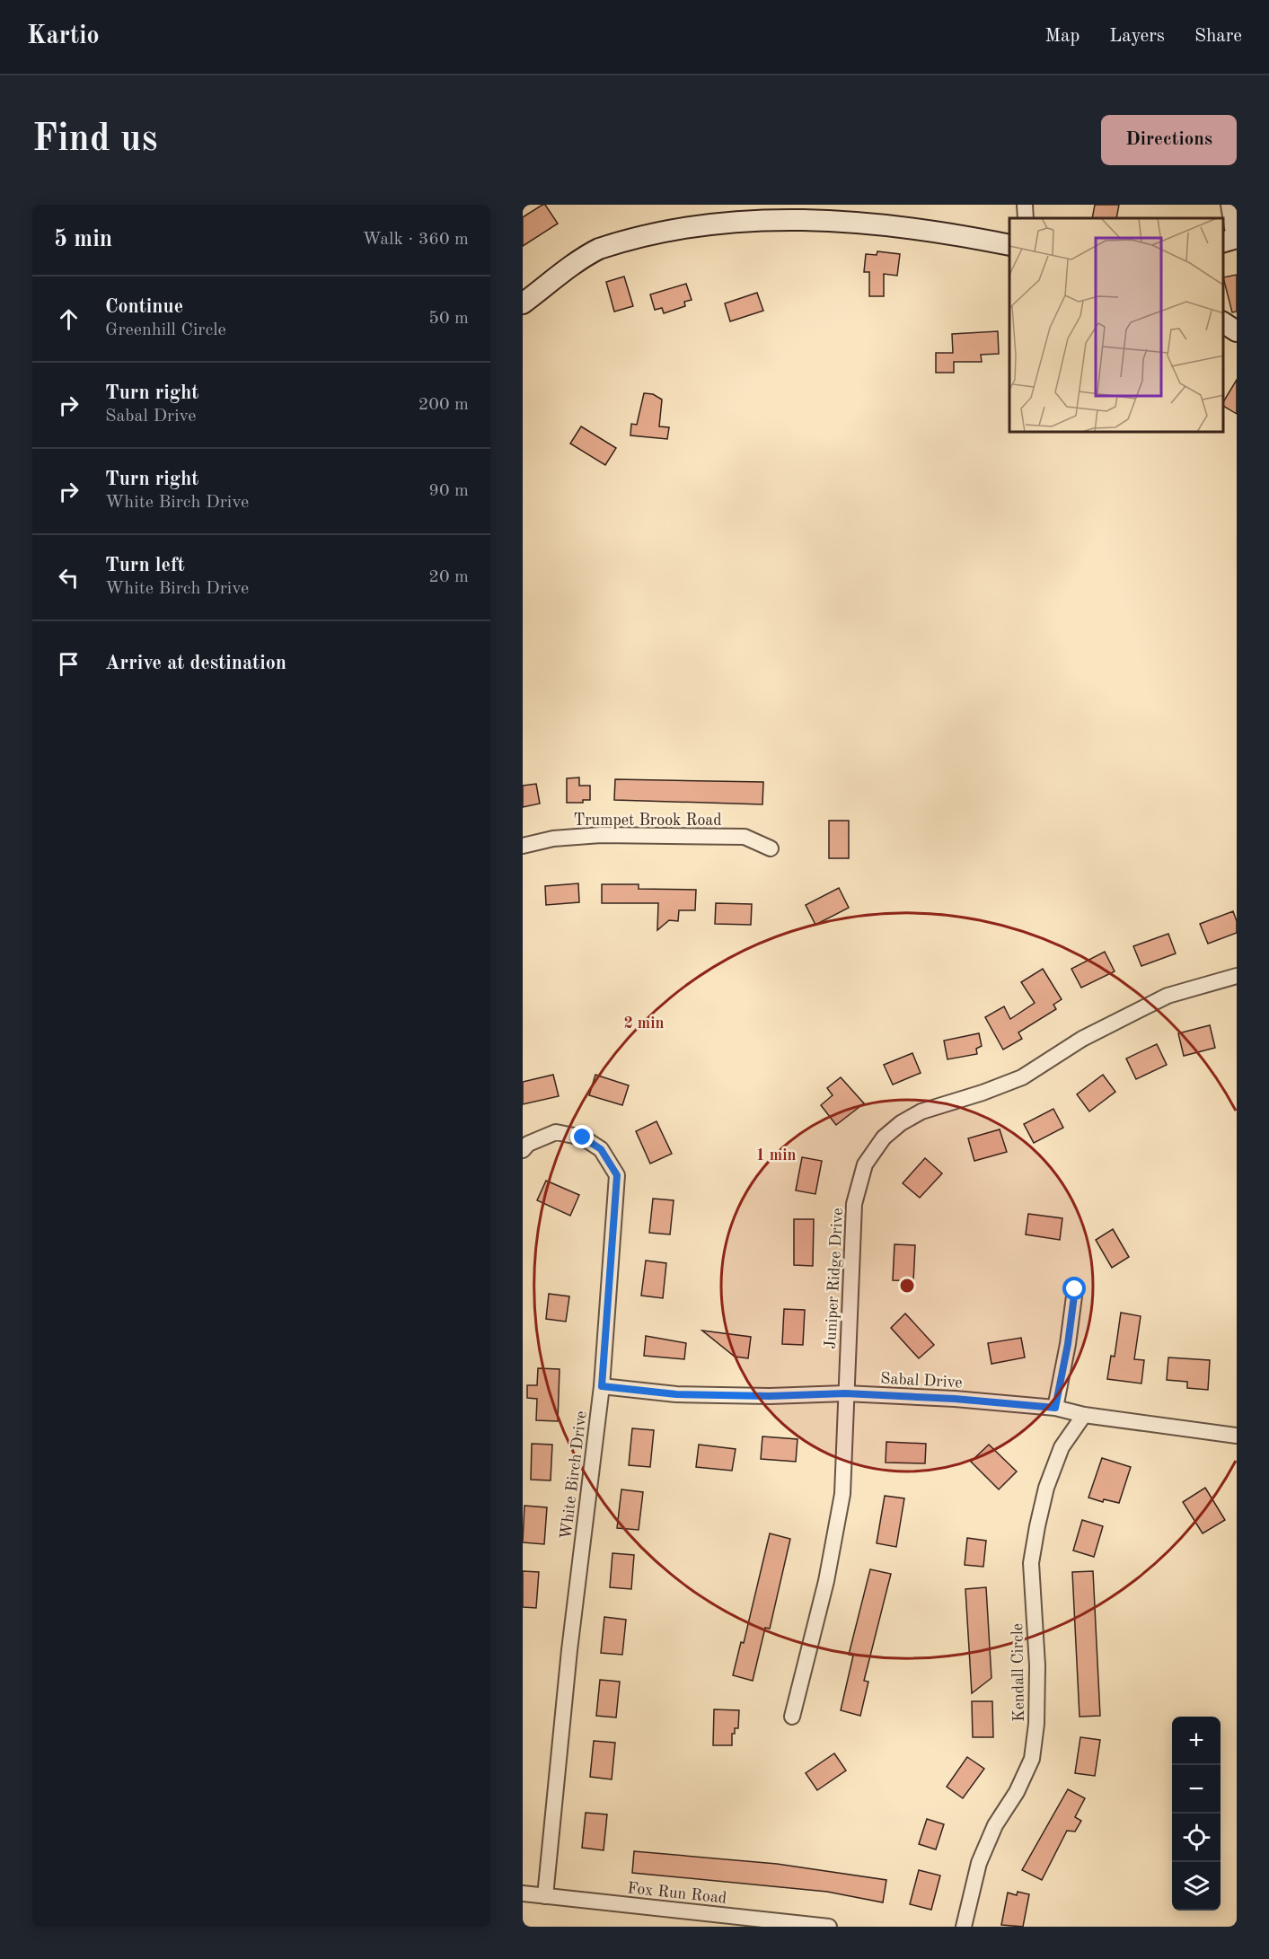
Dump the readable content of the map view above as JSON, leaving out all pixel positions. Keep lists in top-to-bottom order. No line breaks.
{"streets":{"street":["Trumpet Brook Road","Juniper Ridge Drive","Sabal Drive","White Birch Drive","Kendall Circle","Fox Run Road"]},"crossings":[["Juniper Ridge Drive","Sabal Drive"],["Sabal Drive","White Birch Drive"],["Sabal Drive","Kendall Circle"],["White Birch Drive","Fox Run Road"]],"page":{"header":"Kartio","nav":["Map","Layers","Share"],"buttons":"Directions","title":"Find us","heading":["5 min","Walk · 360 m"],"list":[["Continue","Greenhill Circle","50 m"],["Turn right","Sabal Drive","200 m"],["Turn right","White Birch Drive","90 m"],["Turn left","White Birch Drive","20 m"],"Arrive at destination"],"map_buttons":["+","−"]},"rings":["2 min","1 min"]}
